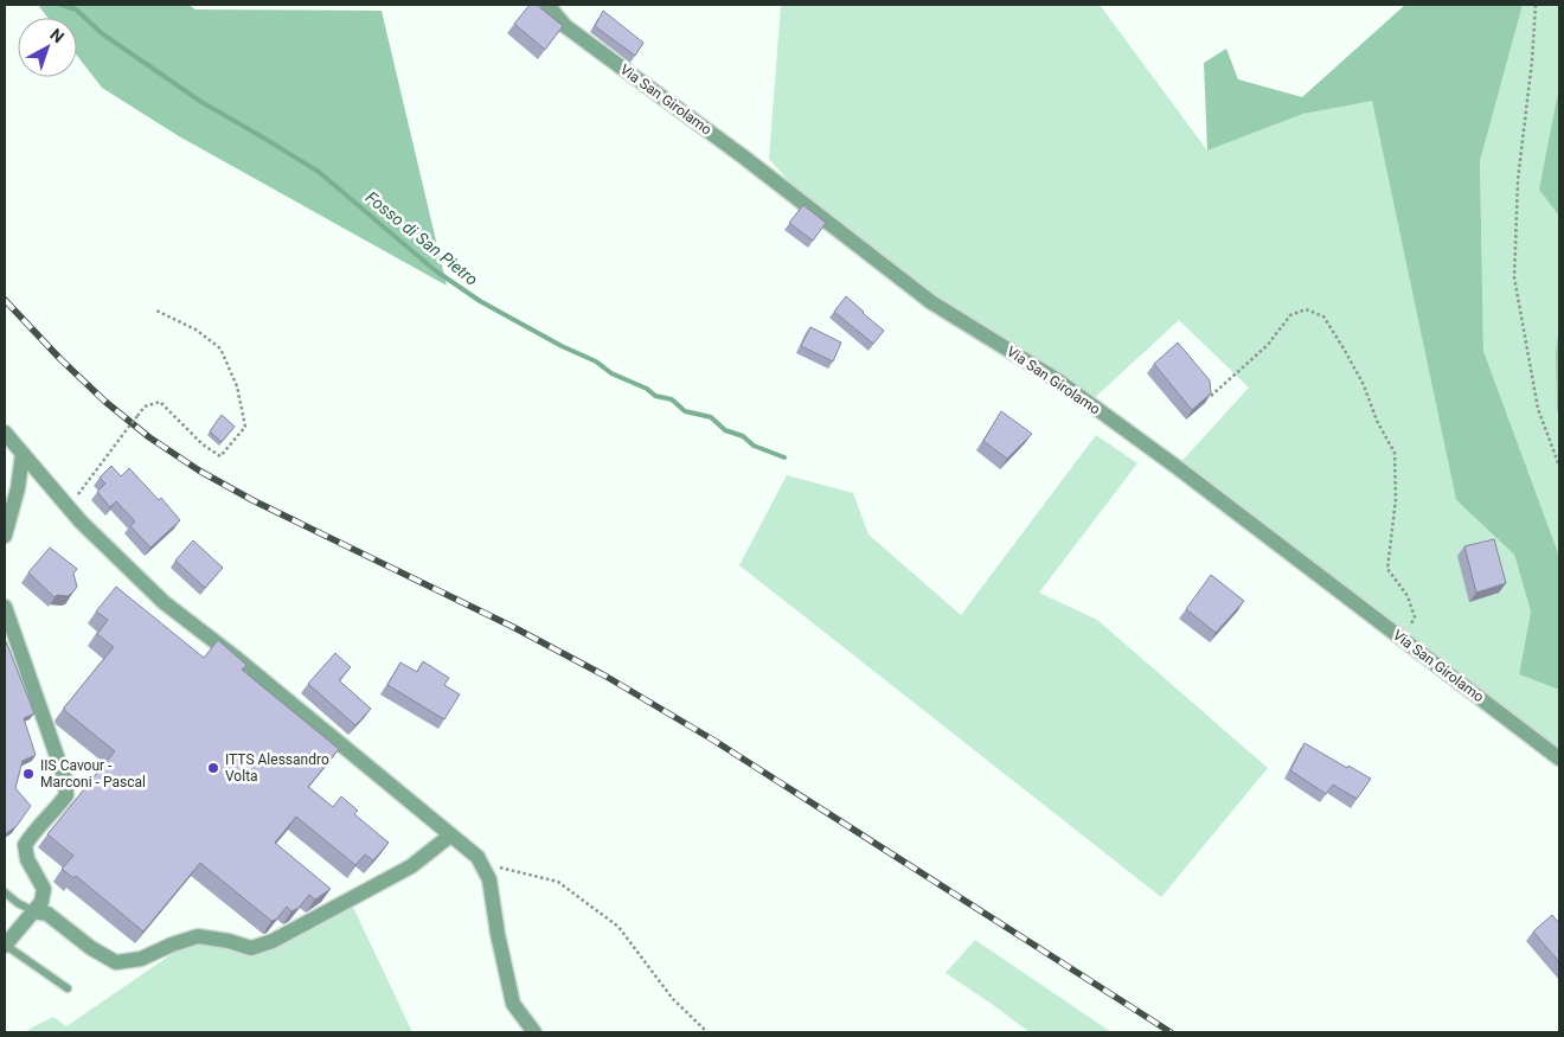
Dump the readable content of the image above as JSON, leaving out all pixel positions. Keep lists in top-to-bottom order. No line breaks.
{"streets":{"street":["Via San Girolamo"]},"water":["Fosso di San Pietro"],"places":["ITTS Alessandro Volta","IIS Cavour - Marconi - Pascal"],"north":"top right"}
